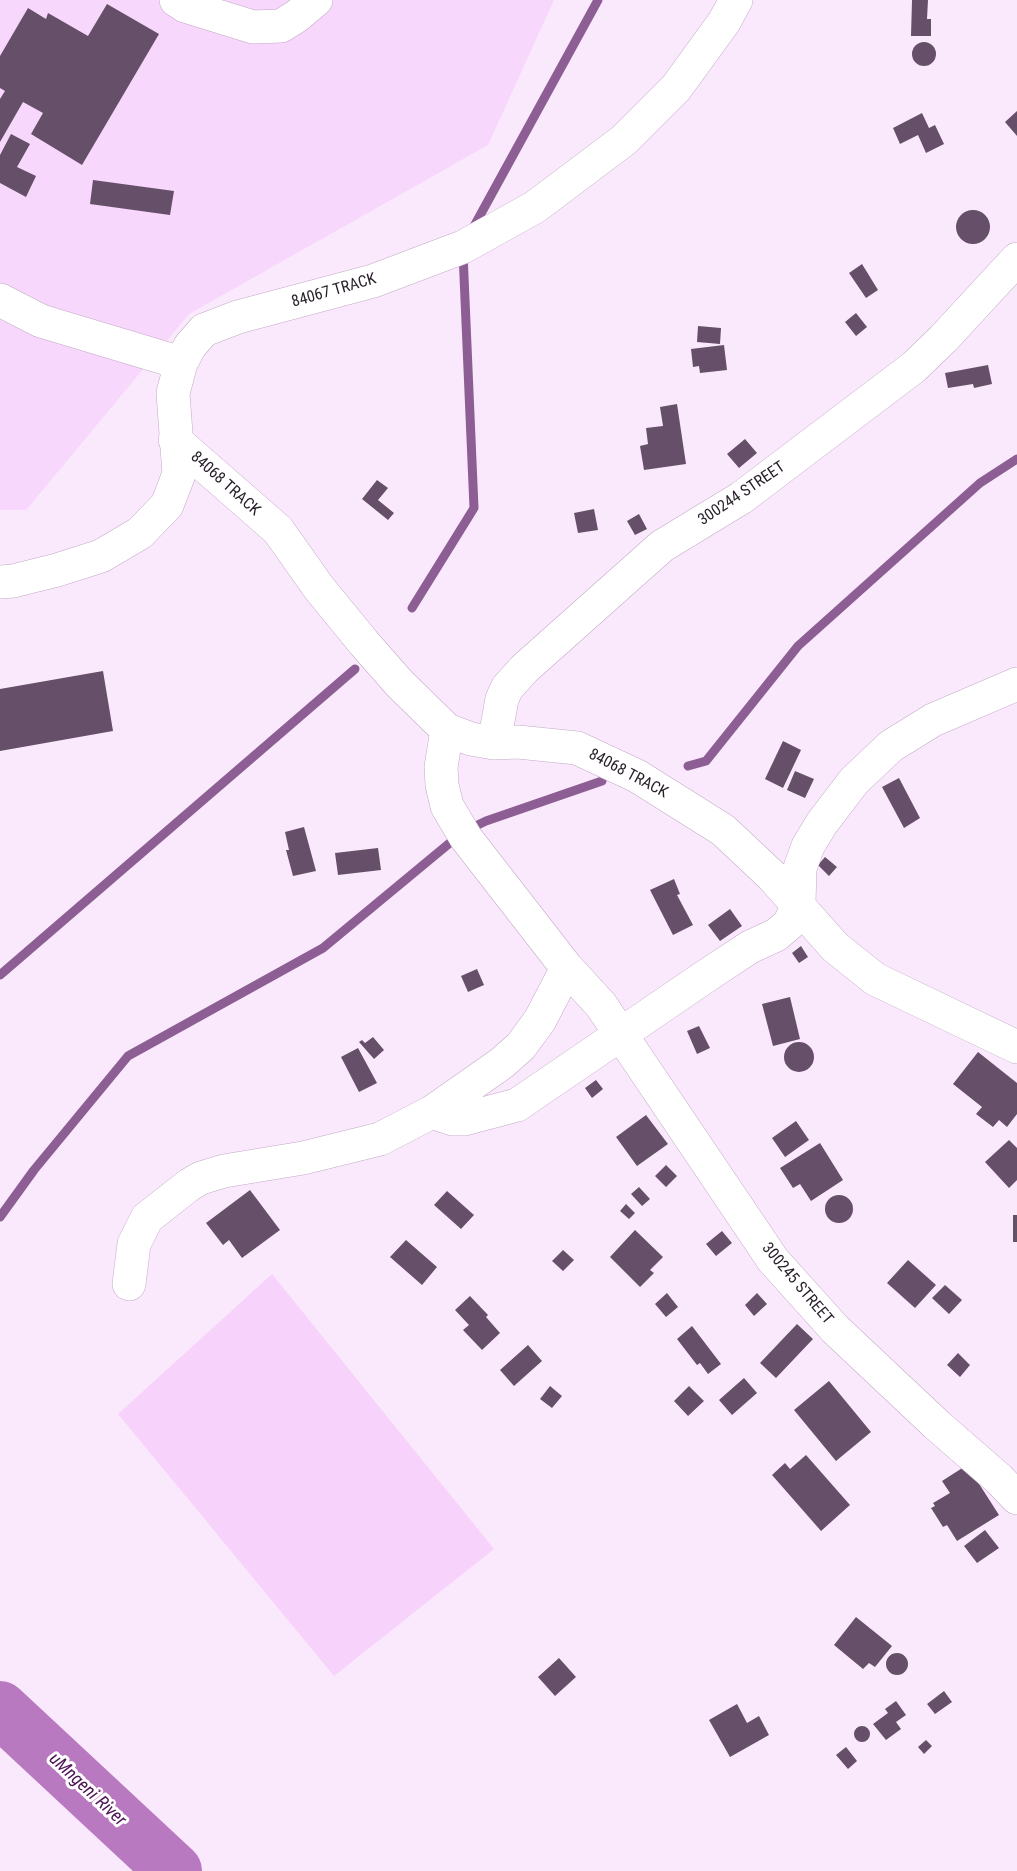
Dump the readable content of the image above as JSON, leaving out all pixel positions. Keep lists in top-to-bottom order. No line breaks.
{"streets":{"street":["84067 TRACK","84068 TRACK","300244 STREET","300245 STREET"]},"crossings":[["84067 TRACK","84068 TRACK"],["84068 TRACK","300244 STREET"],["84068 TRACK","300245 STREET"]],"water":["uMngeni River"]}
